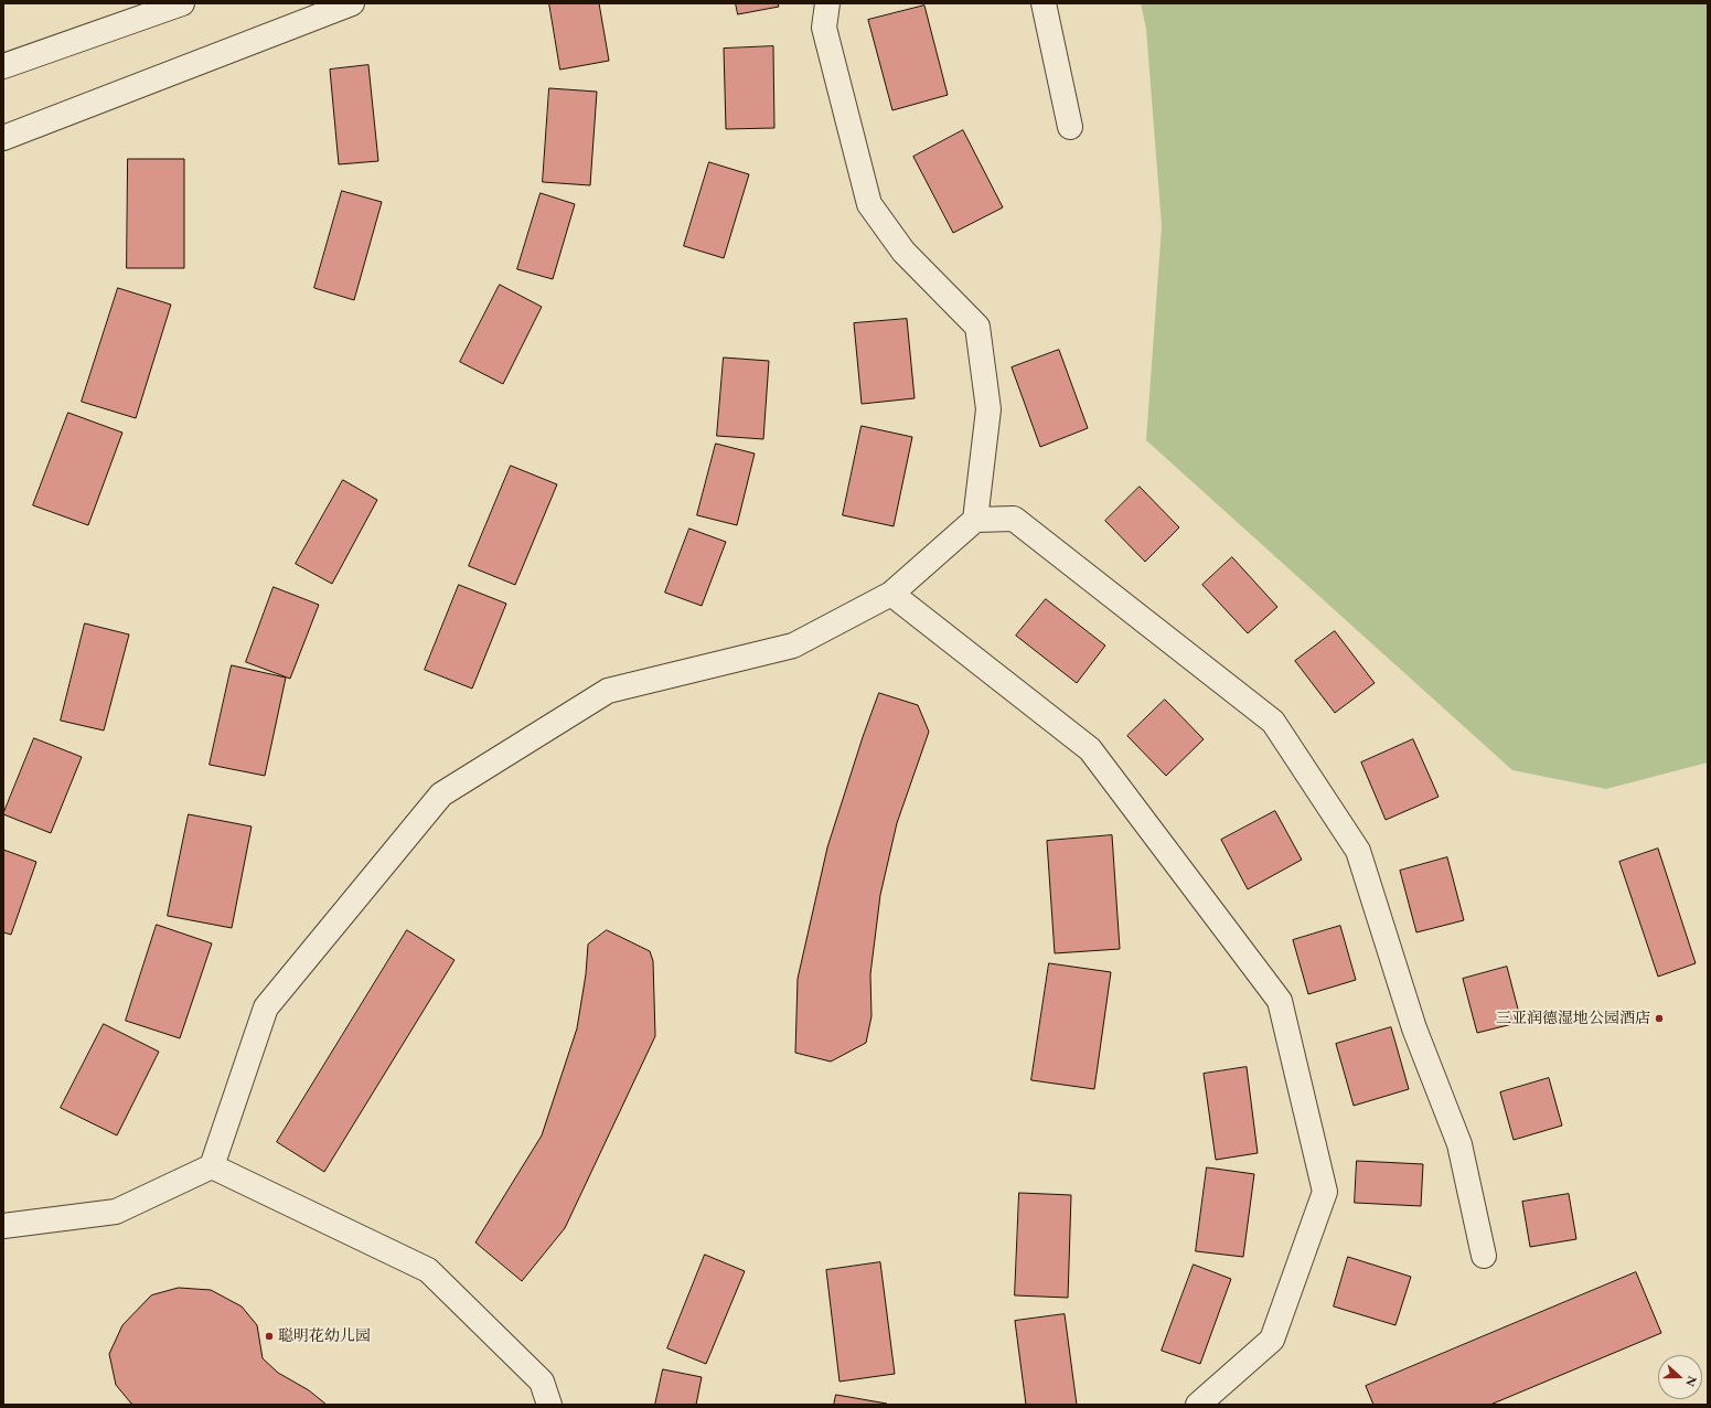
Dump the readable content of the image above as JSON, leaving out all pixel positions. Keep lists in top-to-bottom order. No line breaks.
{"places":["三亚润德湿地公园酒店","聪明花幼儿园"],"north":"right"}
